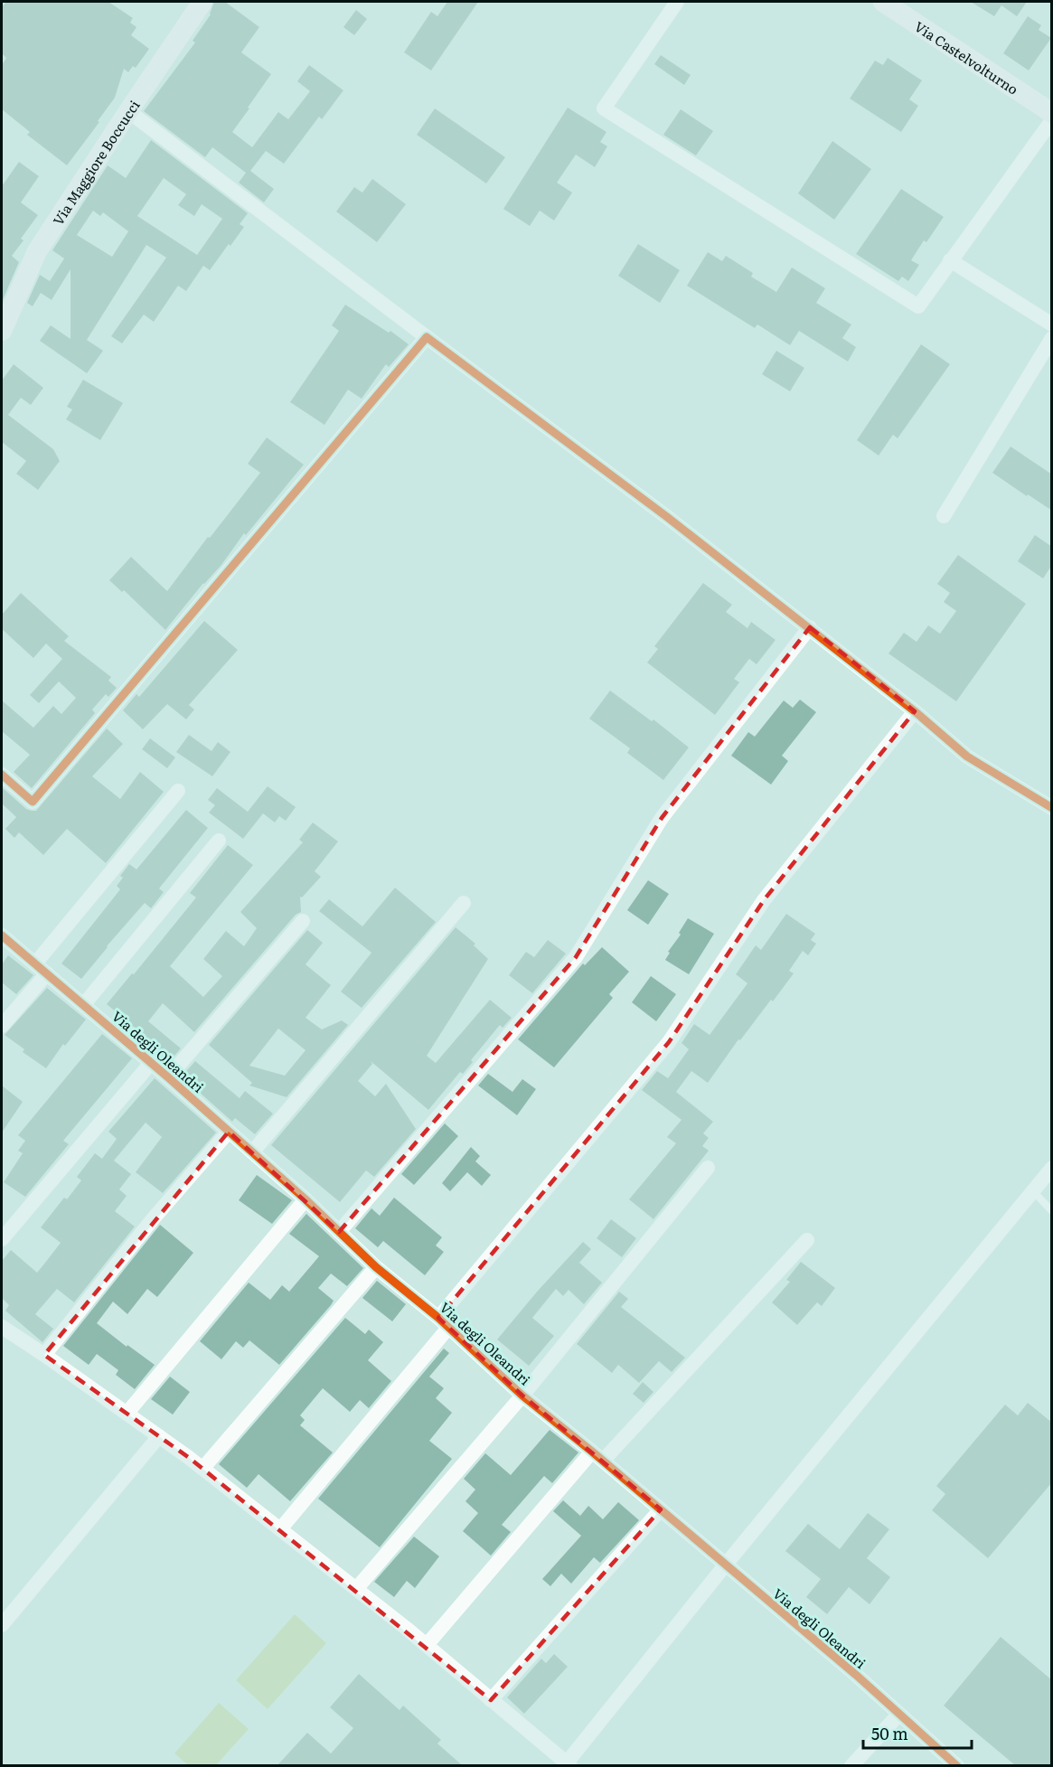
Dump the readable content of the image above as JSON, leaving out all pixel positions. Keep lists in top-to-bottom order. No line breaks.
{"streets":{"street":["Via Castelvolturno","Via Maggiore Boccucci","Via degli Oleandri"]},"scale_bar":"50 m"}
